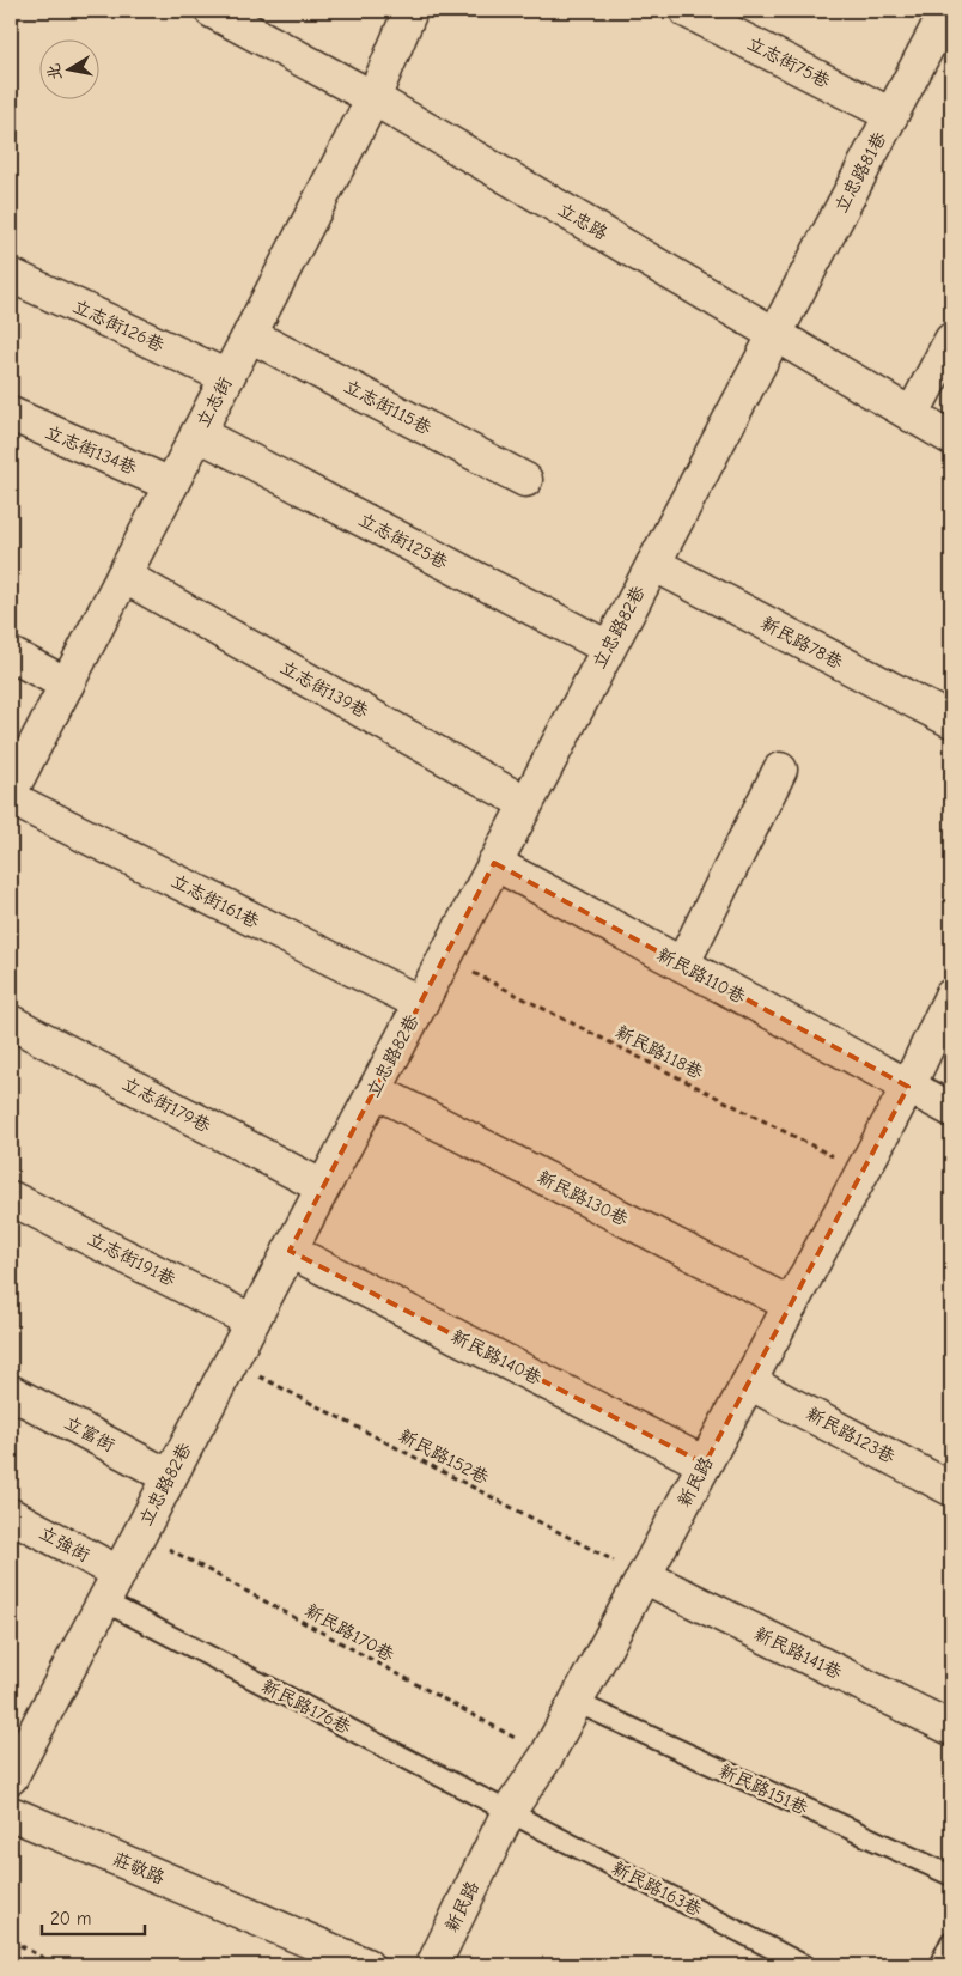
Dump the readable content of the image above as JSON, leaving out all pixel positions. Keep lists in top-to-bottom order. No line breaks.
{"streets":{"street":["立志街75巷","立忠路81巷","立忠路","立志街126巷","立志街","立志街115巷","立志街134巷","立志街125巷","立忠路82巷","新民路78巷","立志街139巷","立志街161巷","新民路110巷","立志街179巷","新民路130巷","立志街191巷","新民路140巷","立富街","新民路123巷","新民路","立強街","新民路141巷","莊敬路"],"lane":["新民路176巷","新民路151巷","新民路163巷"],"path":["新民路118巷","新民路152巷","新民路170巷"]},"crossings":[["立志街75巷","立忠路81巷"],["立忠路81巷","立忠路"],["立忠路81巷","立忠路82巷"],["立忠路","立志街"],["立忠路","立忠路82巷"],["立志街126巷","立志街"],["立志街","立志街115巷"],["立志街","立志街134巷"],["立志街","立志街125巷"],["立志街","立志街139巷"],["立志街125巷","立忠路82巷"],["立忠路82巷","新民路78巷"],["立忠路82巷","立志街139巷"],["立忠路82巷","立志街161巷"],["立忠路82巷","新民路110巷"],["立忠路82巷","新民路118巷"],["立忠路82巷","立志街179巷"],["立忠路82巷","新民路130巷"],["立忠路82巷","立志街191巷"],["立忠路82巷","新民路140巷"],["立忠路82巷","立富街"],["立忠路82巷","新民路152巷"],["立忠路82巷","立強街"],["立忠路82巷","新民路170巷"],["立忠路82巷","新民路176巷"],["新民路110巷","新民路"],["新民路118巷","新民路"],["新民路130巷","新民路"],["新民路140巷","新民路"],["新民路123巷","新民路"],["新民路152巷","新民路"],["新民路152巷","新民路141巷"],["新民路","新民路170巷"],["新民路","新民路141巷"],["新民路","新民路176巷"],["新民路","新民路151巷"],["新民路","新民路163巷"],["新民路176巷","新民路163巷"]],"scale_bar":"20 m","north":"left"}
